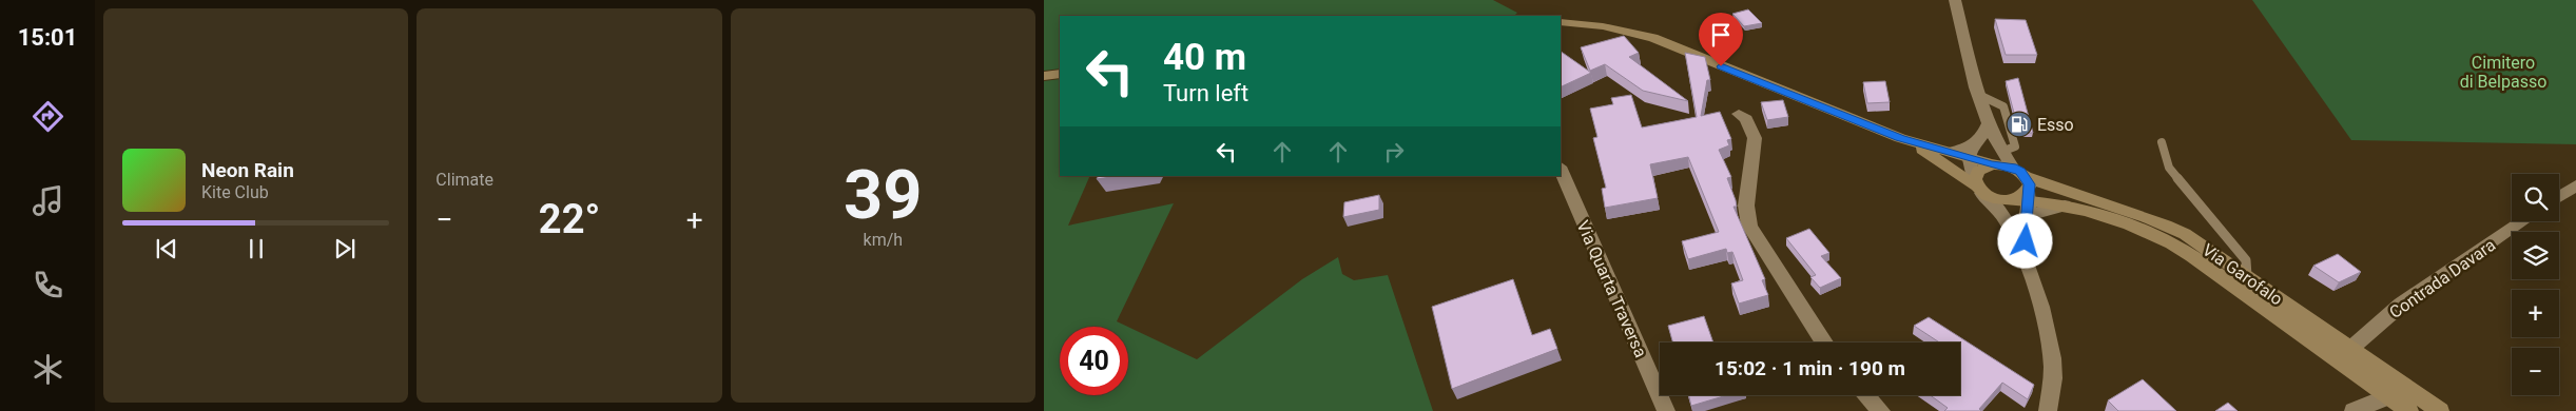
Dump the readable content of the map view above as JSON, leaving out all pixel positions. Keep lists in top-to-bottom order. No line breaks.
{"streets":{"main road":["Via Garofalo"],"street":["Contrada Davara","Via Quarta Traversa"]},"crossings":[["Via Garofalo","Contrada Davara"]],"parks":["Cimitero di Belpasso"],"places":{"fuel station":["Esso"]},"page":{"tabs":"15:01","tile":["Climate",["39","km/h"]],"turn":["40 m","Turn left"],"song":["Neon Rain","Kite Club"],"map_buttons":["+","−"],"heat":["−","22°","+"],"limit":"40","trip":"15:02 · 1 min · 190 m"}}
